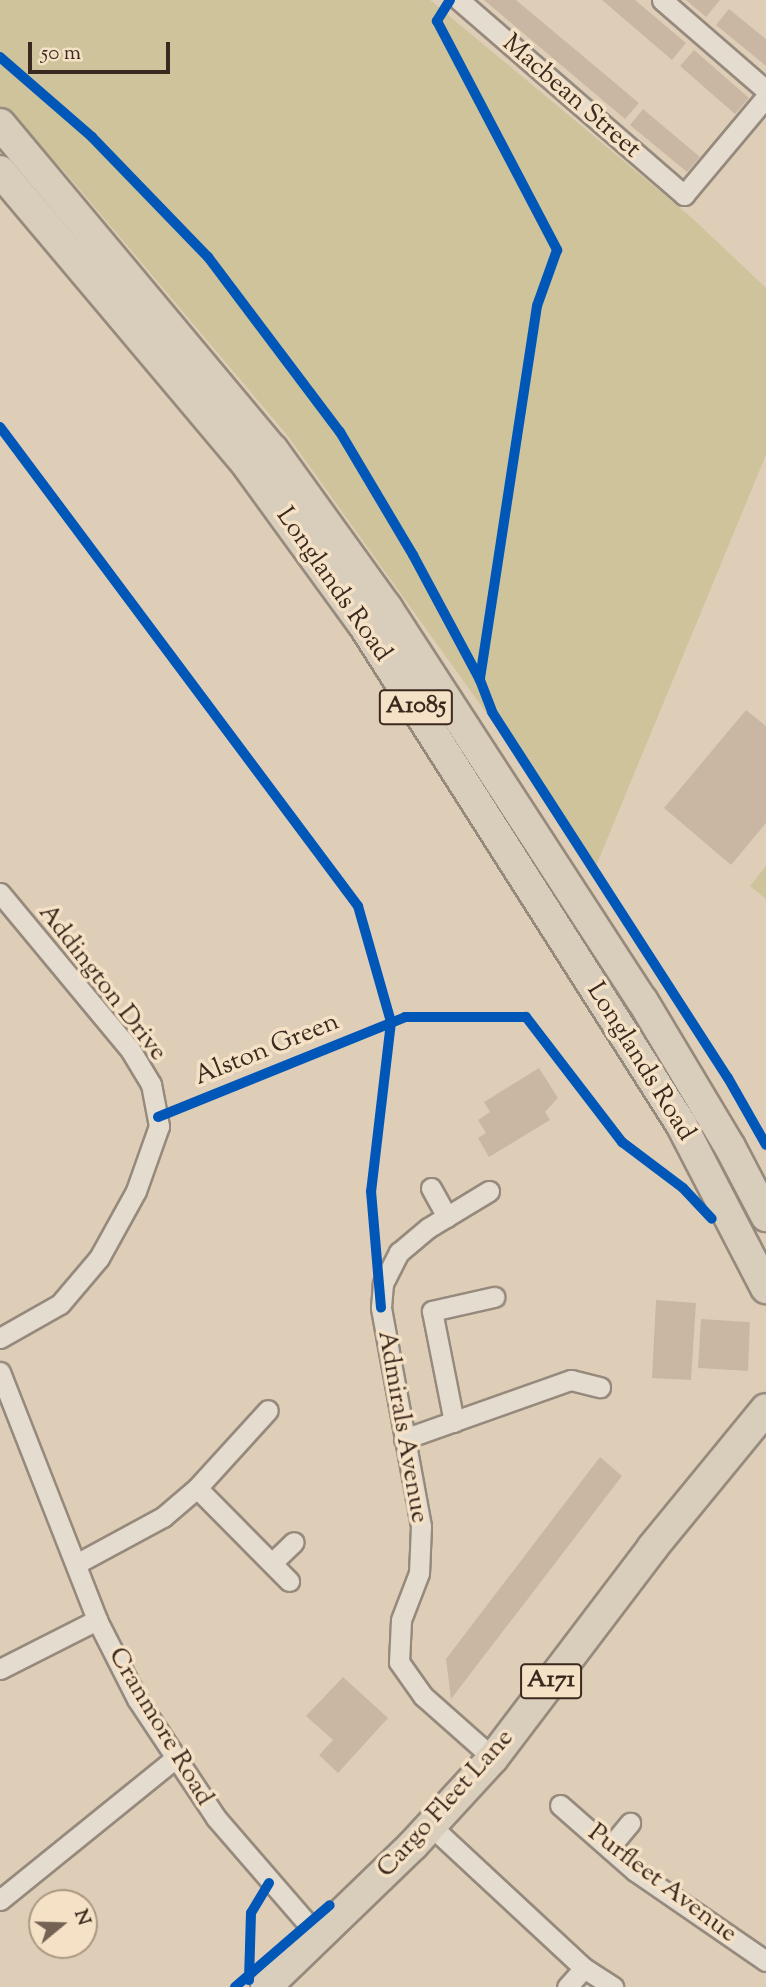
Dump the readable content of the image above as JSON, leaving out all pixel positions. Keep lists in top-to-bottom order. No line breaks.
{"streets":{"main road":["Longlands Road","A1085","A171","Cargo Fleet Lane"],"street":["Macbean Street","Addington Drive","Admirals Avenue","Cranmore Road","Purfleet Avenue"],"cycle path":["Alston Green"]},"crossings":[["Admirals Avenue","Cargo Fleet Lane"],["Cranmore Road","Cargo Fleet Lane"]],"scale_bar":"50 m","north":"right"}
